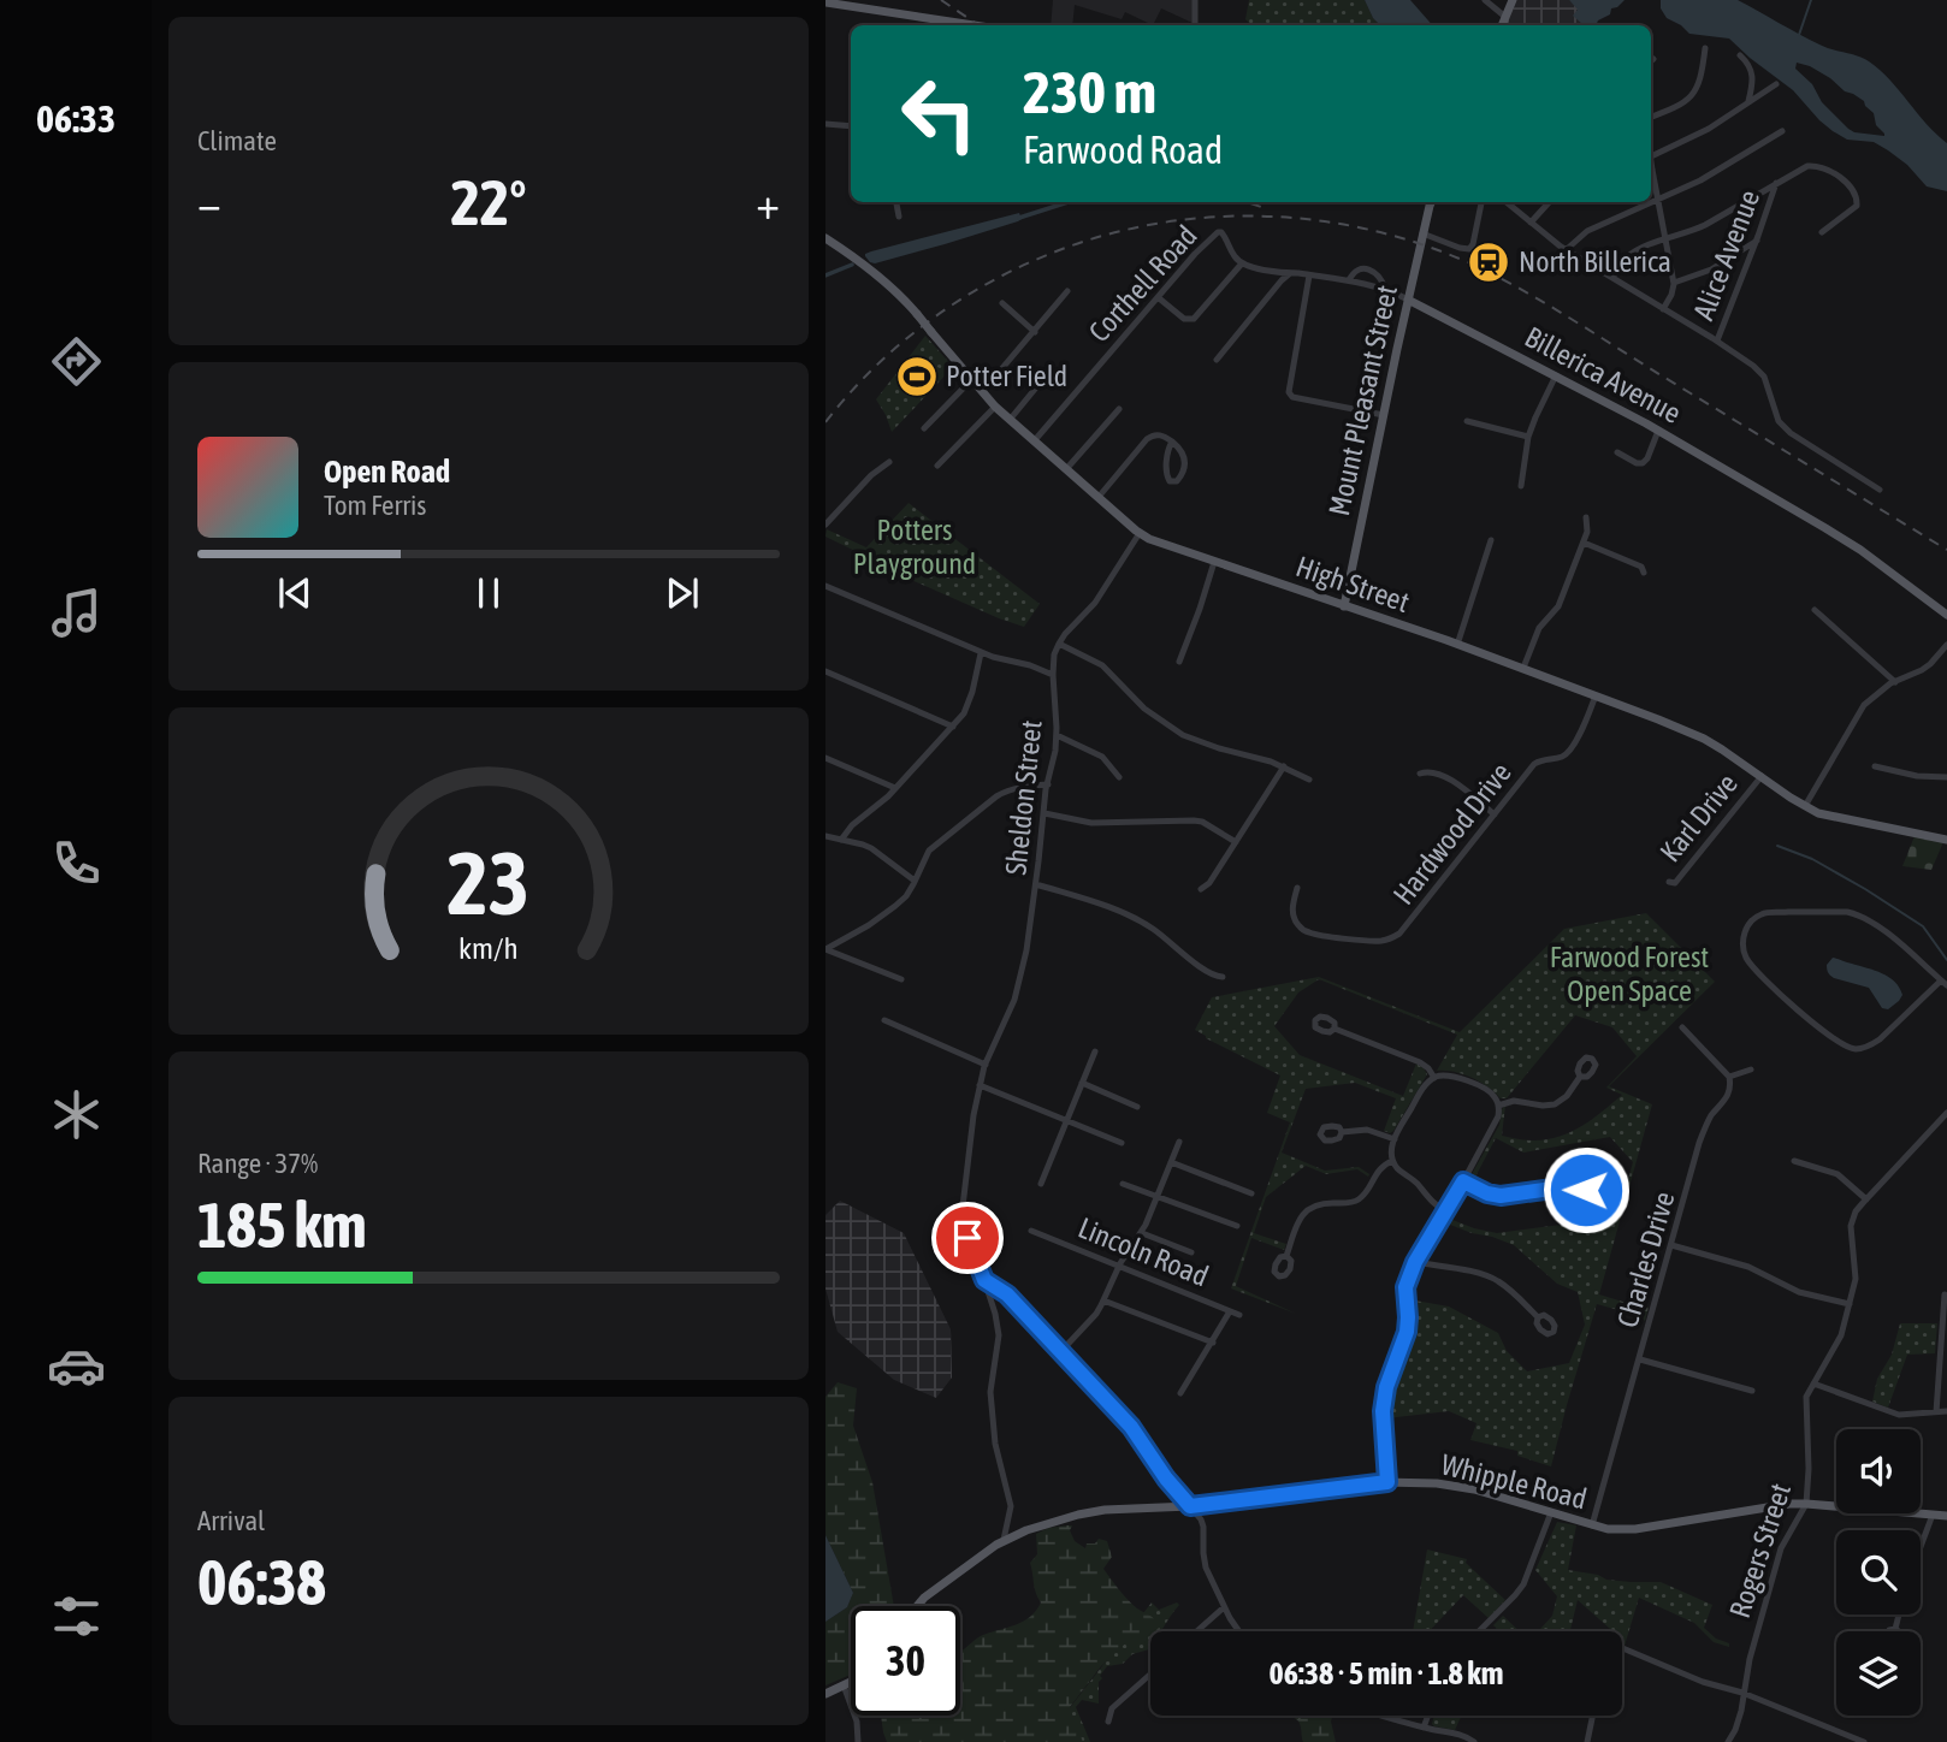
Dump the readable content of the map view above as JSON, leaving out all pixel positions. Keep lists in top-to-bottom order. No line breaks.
{"streets":{"main road":["Billerica Avenue","Mount Pleasant Street","High Street","Whipple Road"],"street":["Alice Avenue","Corthell Road","Sheldon Street","Karl Drive","Hardwood Drive","Lincoln Road","Charles Drive","Rogers Street"]},"crossings":[["Corthell Road","Billerica Avenue"],["Corthell Road","High Street"],["Billerica Avenue","Mount Pleasant Street"],["Mount Pleasant Street","High Street"],["High Street","Karl Drive"],["High Street","Hardwood Drive"],["Sheldon Street","Whipple Road"],["Charles Drive","Whipple Road"],["Whipple Road","Rogers Street"]],"parks":["Potters Playground","Farwood Forest Open Space"],"places":{"station":["North Billerica"],"sports":["Potter Field"]},"page":{"tabs":"06:33","tile":["Climate",["Range · 37%","185 km"],["Arrival","06:38"]],"turn":["230 m","Farwood Road"],"heat":["−","22°","+"],"song":["Open Road","Tom Ferris"],"limit":"30","trip":"06:38 · 5 min · 1.8 km","gauge":["23","km/h"]}}
